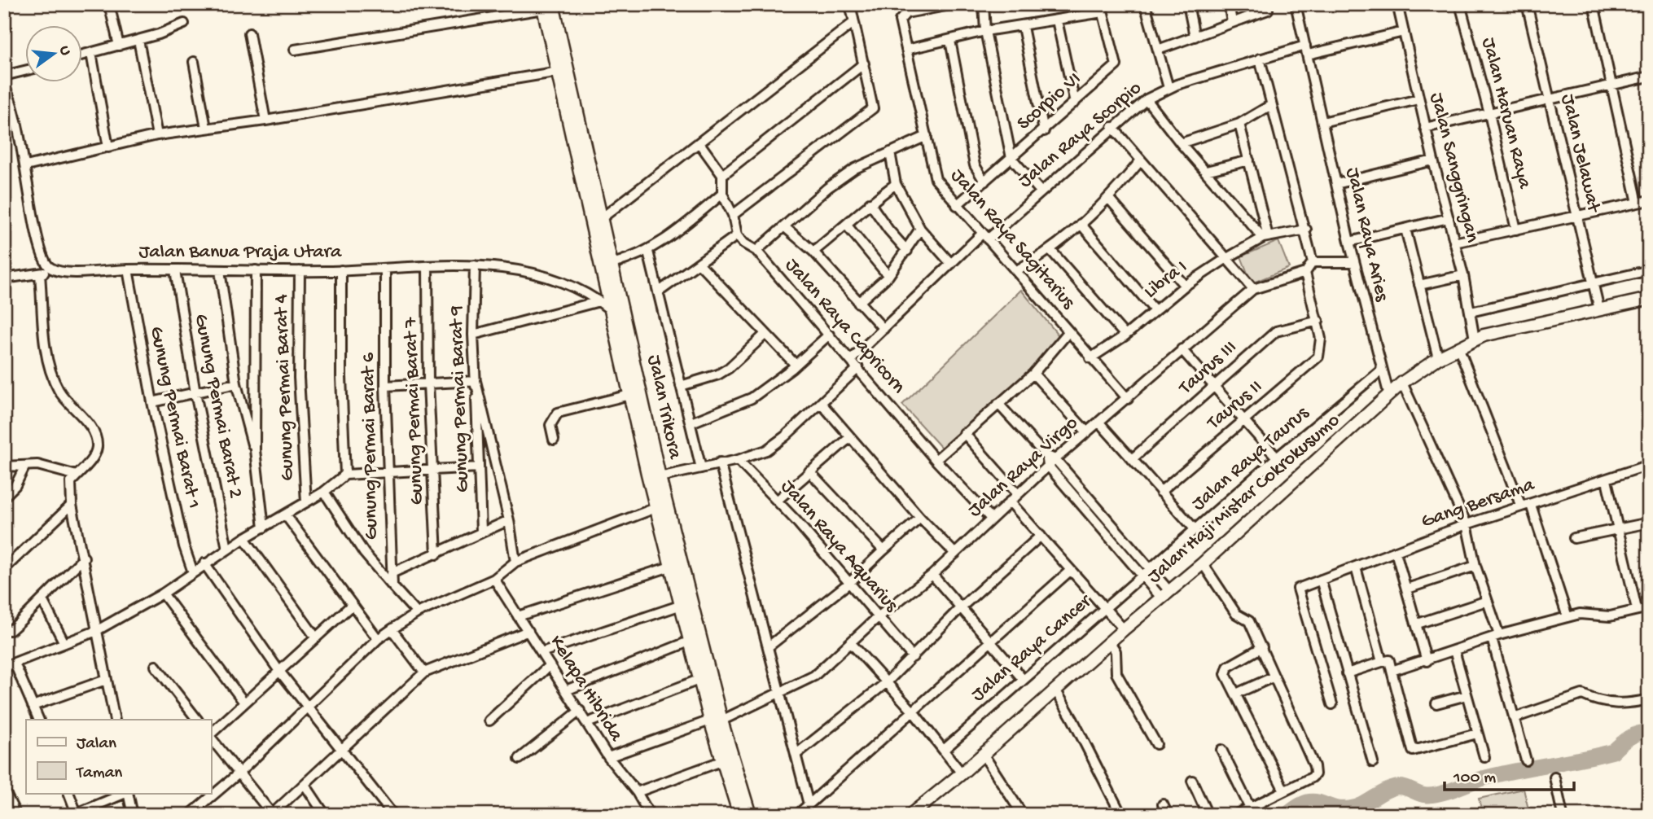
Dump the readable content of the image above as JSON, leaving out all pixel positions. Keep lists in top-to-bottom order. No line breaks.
{"streets":{"main road":["Jalan Trikora","Jalan Haji Mistar Cokrokusumo"],"street":["Scorpio VI","Jalan Haruan Raya","Jalan Raya Scorpio","Jalan Jelawat","Jalan Sanggringan","Jalan Raya Aries","Jalan Raya Sagitarius","Jalan Banua Praja Utara","Libra I","Jalan Raya Capricorn","Taurus III","Gunung Permai Barat 4","Gunung Permai Barat 9","Taurus II","Gunung Permai Barat 2","Gunung Permai Barat 7","Gunung Permai Barat 1","Gunung Permai Barat 6","Jalan Raya Taurus","Jalan Raya Virgo","Gang Bersama","Jalan Raya Aquarius","Jalan Raya Cancer","Kelapa Hibrida"]},"crossings":[["Scorpio VI","Jalan Raya Sagitarius"],["Jalan Raya Scorpio","Jalan Sanggringan"],["Jalan Raya Scorpio","Jalan Raya Aries"],["Jalan Raya Scorpio","Jalan Raya Sagitarius"],["Jalan Raya Scorpio","Jalan Raya Capricorn"],["Jalan Jelawat","Jalan Haji Mistar Cokrokusumo"],["Jalan Sanggringan","Jalan Haji Mistar Cokrokusumo"],["Jalan Raya Aries","Jalan Raya Taurus"],["Jalan Raya Aries","Jalan Haji Mistar Cokrokusumo"],["Jalan Raya Sagitarius","Libra I"],["Jalan Raya Sagitarius","Jalan Raya Virgo"],["Jalan Banua Praja Utara","Gunung Permai Barat 4"],["Jalan Banua Praja Utara","Gunung Permai Barat 9"],["Jalan Banua Praja Utara","Gunung Permai Barat 2"],["Jalan Banua Praja Utara","Jalan Trikora"],["Jalan Banua Praja Utara","Gunung Permai Barat 7"],["Jalan Banua Praja Utara","Gunung Permai Barat 1"],["Jalan Banua Praja Utara","Gunung Permai Barat 6"],["Jalan Raya Capricorn","Jalan Raya Virgo"],["Taurus III","Taurus II"],["Jalan Trikora","Jalan Raya Virgo"],["Jalan Raya Taurus","Jalan Raya Cancer"],["Jalan Raya Virgo","Jalan Raya Aquarius"],["Jalan Raya Virgo","Kelapa Hibrida"]],"legend":["Jalan","Taman"],"scale_bar":"100 m","north":"right"}
